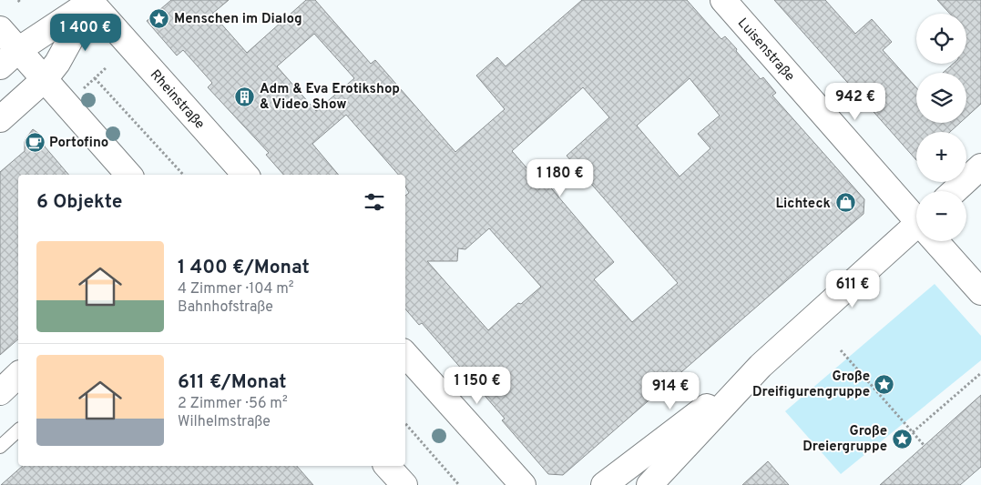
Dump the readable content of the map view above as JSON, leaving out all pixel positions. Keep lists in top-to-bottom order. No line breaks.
{"streets":{"main road":["Luisenstraße","Rheinstraße"]},"places":{"place":["Menschen im Dialog","Große Dreifigurengruppe","Große Dreiergruppe"],"building":["Adm & Eva Erotikshop & Video Show"],"cafe":["Portofino"],"shop":["Lichteck"]},"page":{"map_buttons":["+","−"],"price":["1 400 €","942 €","1 180 €","611 €","1 150 €","914 €"],"heading":"6 Objekte","list":[{"name":"1 400 €/Monat","note":"4 Zimmer · 104 m² · Bahnhofstraße"},{"name":"611 €/Monat","note":"2 Zimmer · 56 m² · Wilhelmstraße"}]}}
